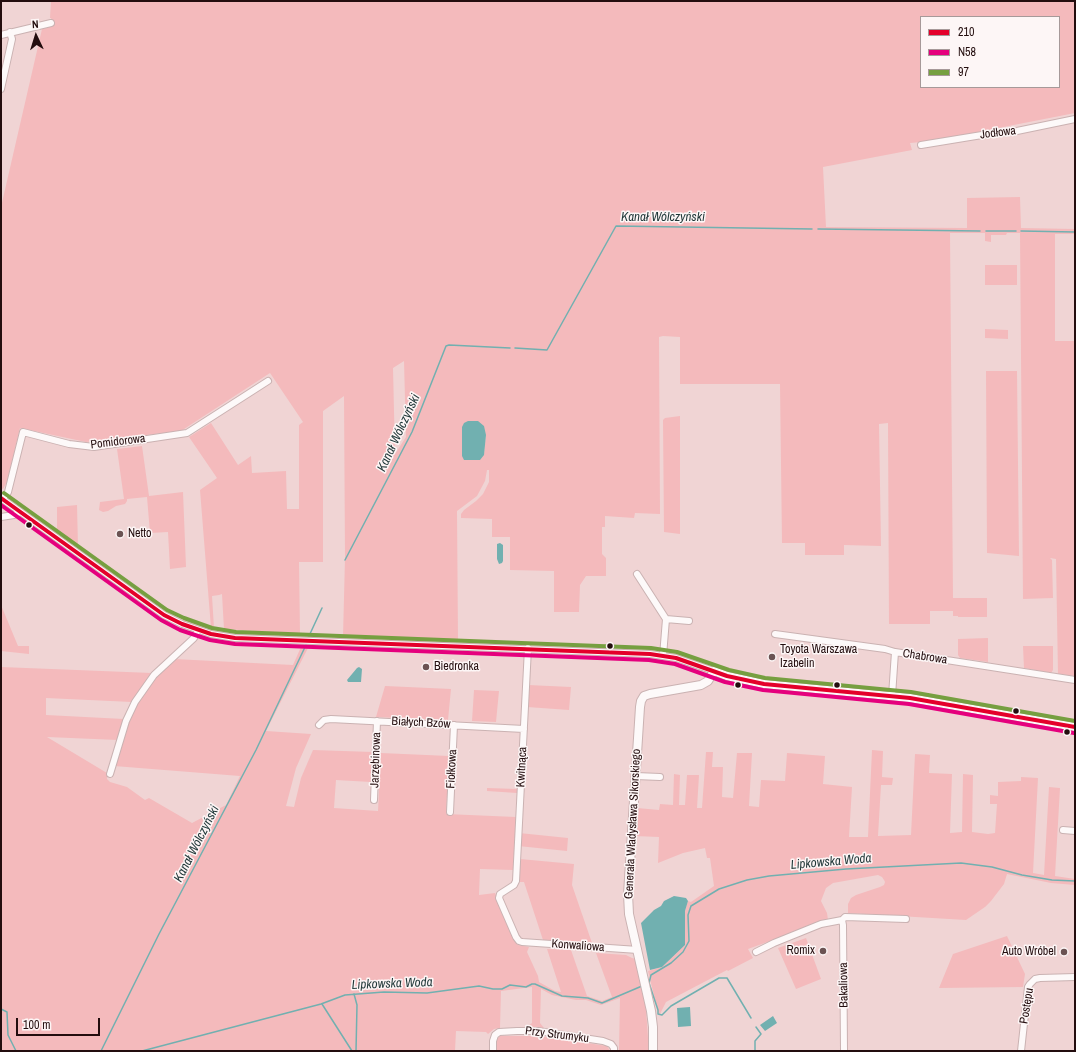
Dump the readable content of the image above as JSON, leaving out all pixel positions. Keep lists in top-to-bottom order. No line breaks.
{"streets":{"main road":["Generała Władysława Sikorskiego"],"street":["Jodłowa","Pomidorowa","Chabrowa","Białych Bzów","Jarzębinowa","Kwitnąca","Fiołkowa","Konwaliowa","Bakaliowa","Postępu","Przy Strumyku"]},"crossings":[["Białych Bzów","Jarzębinowa"],["Białych Bzów","Kwitnąca"],["Białych Bzów","Fiołkowa"],["Kwitnąca","Konwaliowa"],["Generała Władysława Sikorskiego","Konwaliowa"]],"water":["Kanał Wólczyński","Lipkowska Woda"],"places":["Netto","Toyota Warszawa Izabelin","Biedronka","Romix","Auto Wróbel"],"lines":["transit line 97","transit line 210","transit line N58"],"legend":["210","N58","97"],"scale_bar":"100 m","north":"top"}
